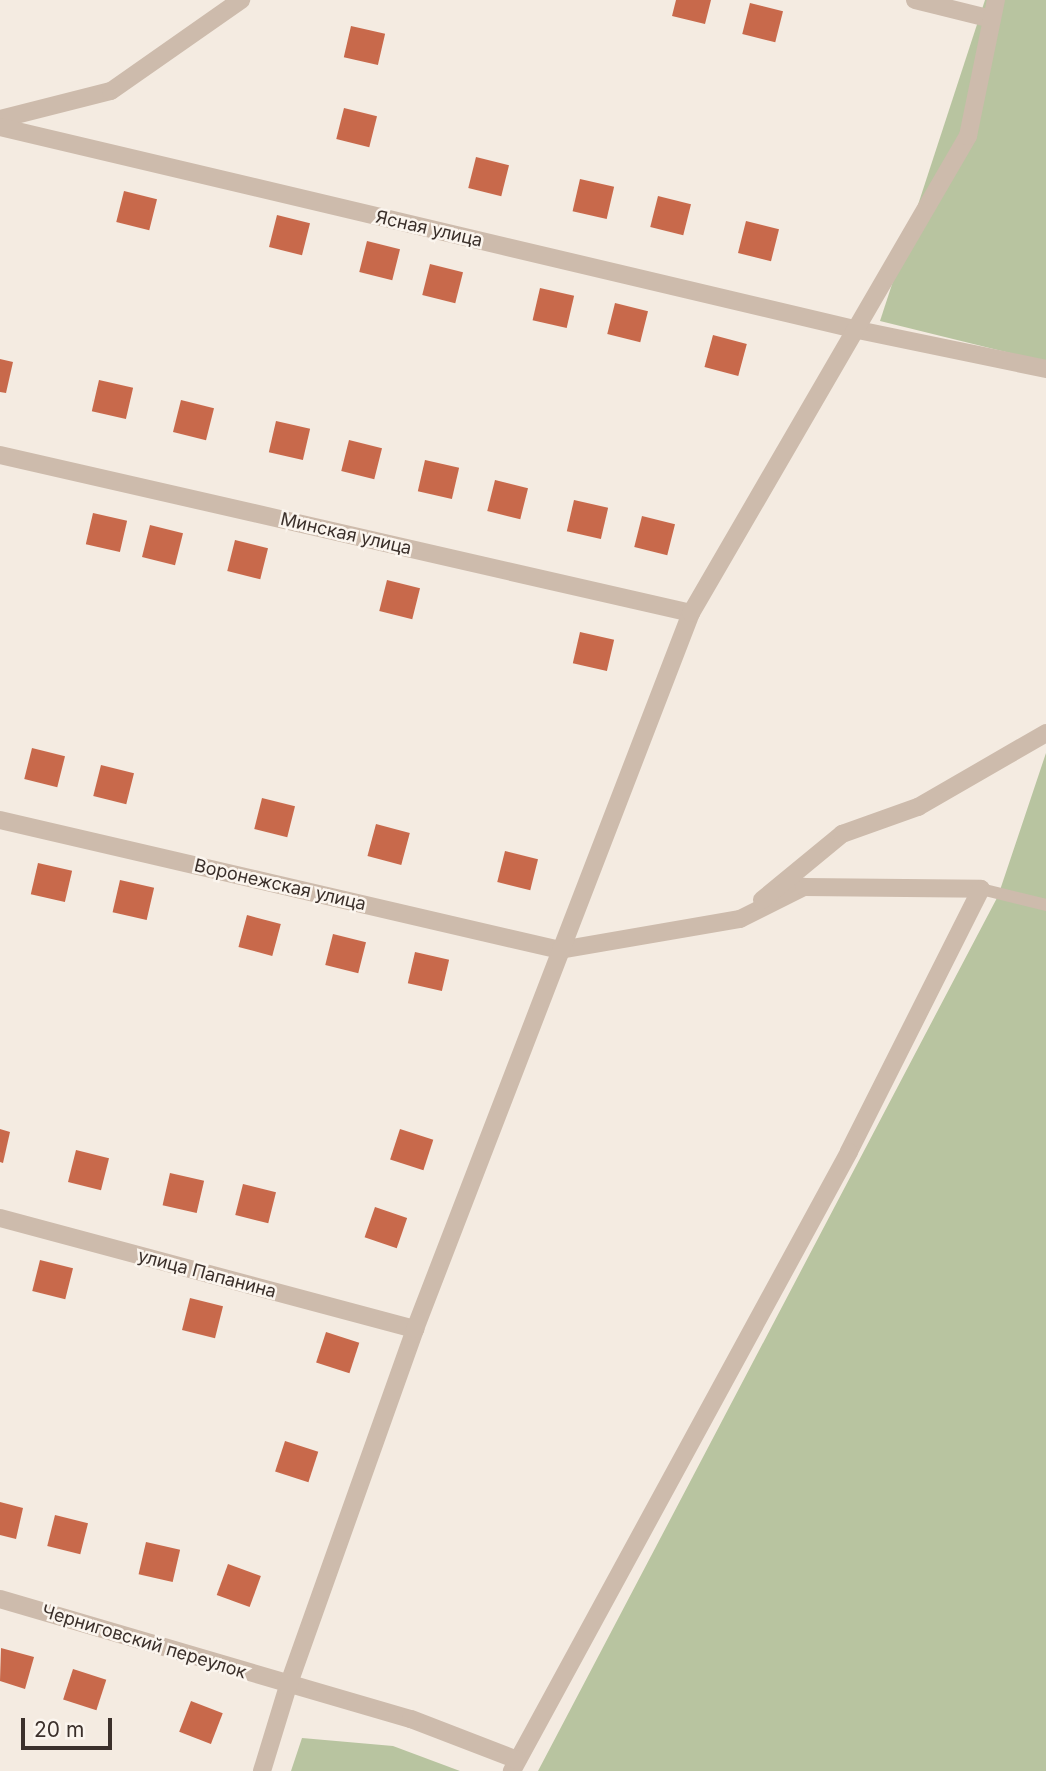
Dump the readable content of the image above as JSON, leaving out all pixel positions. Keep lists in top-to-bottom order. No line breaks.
{"streets":{"street":["Ясная улица","Минская улица","Воронежская улица","улица Папанина","Черниговский переулок"]},"scale_bar":"20 m"}
